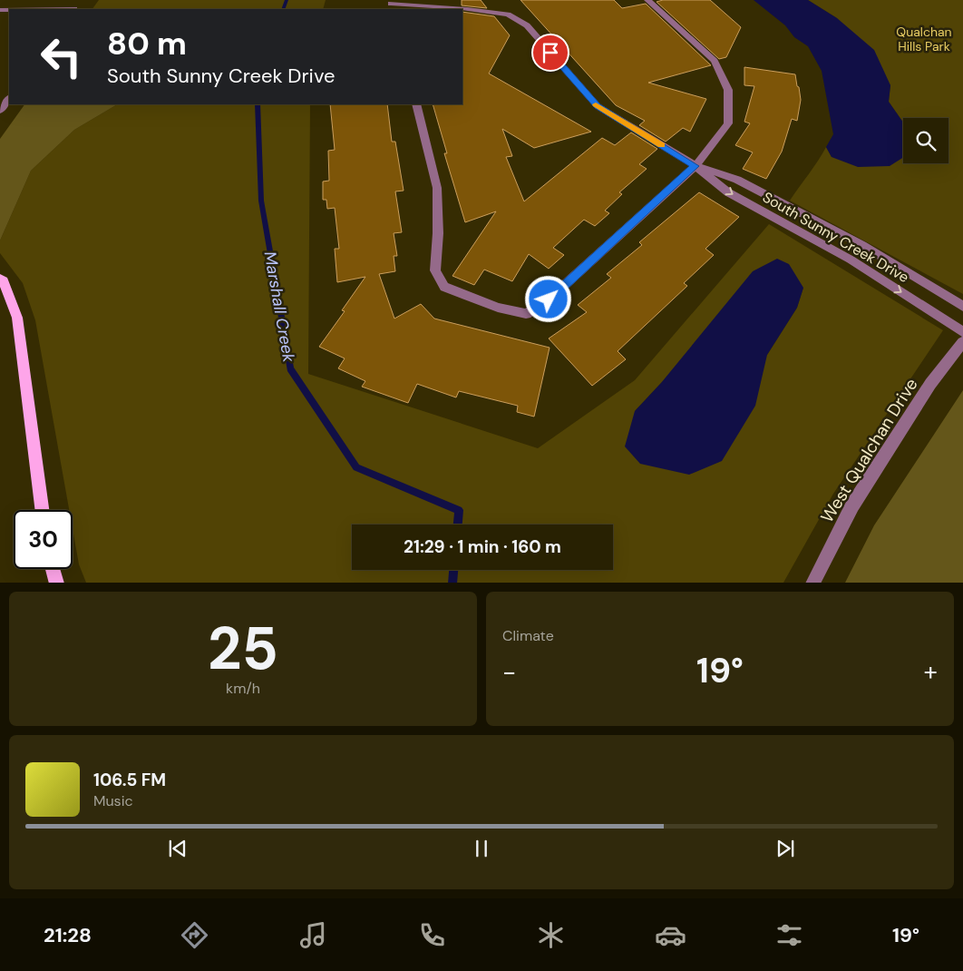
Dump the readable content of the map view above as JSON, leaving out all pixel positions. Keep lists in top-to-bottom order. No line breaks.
{"streets":{"street":["South Sunny Creek Drive","West Qualchan Drive"]},"water":["Marshall Creek"],"parks":["Qualchan Hills Park"],"page":{"turn":["80 m","South Sunny Creek Drive"],"limit":"30","trip":"21:29 · 1 min · 160 m","tile":[["25","km/h"],"Climate"],"heat":["−","19°","+"],"song":["106.5 FM","Music"],"tabs":["21:28","19°"]}}
